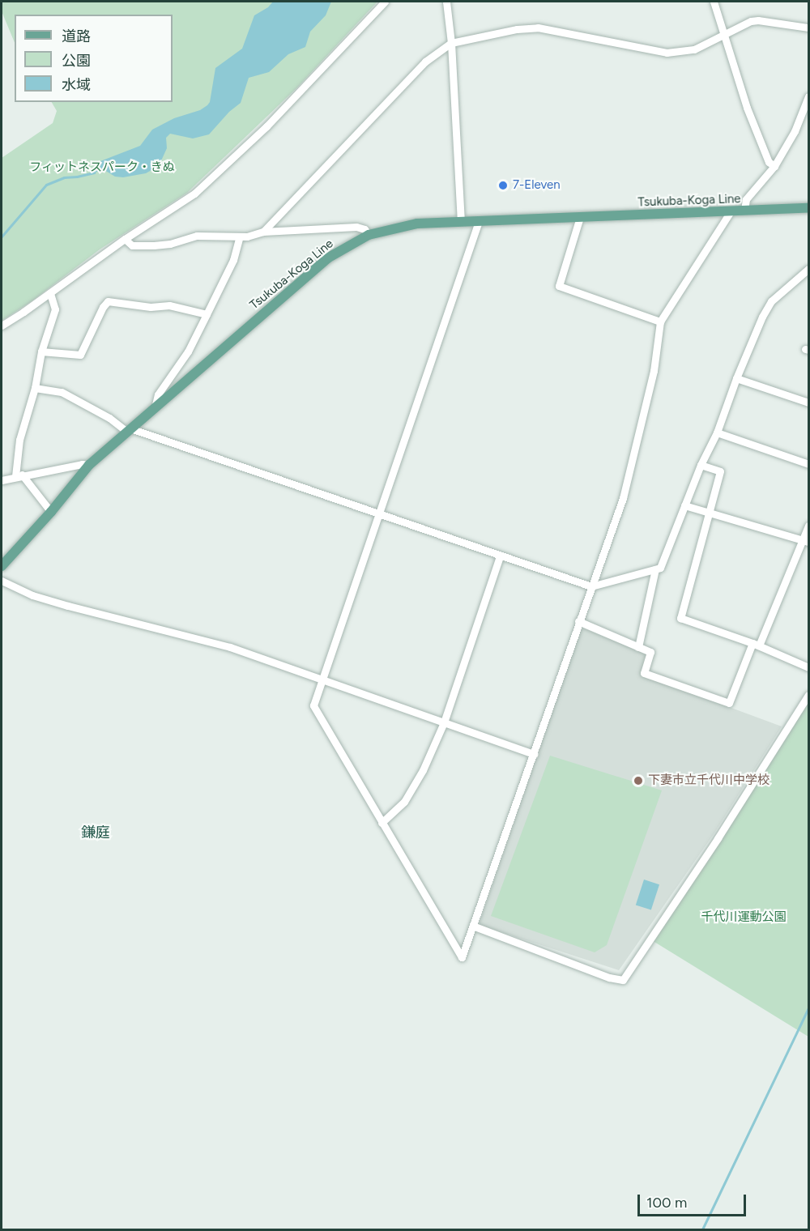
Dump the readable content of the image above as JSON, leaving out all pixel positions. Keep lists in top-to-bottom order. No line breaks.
{"streets":{"main road":["Tsukuba-Koga Line"]},"districts":["鎌庭"],"parks":["フィットネスパーク・きぬ","千代川運動公園"],"places":["7-Eleven","下妻市立千代川中学校"],"legend":["道路","公園","水域"],"scale_bar":"100 m"}
